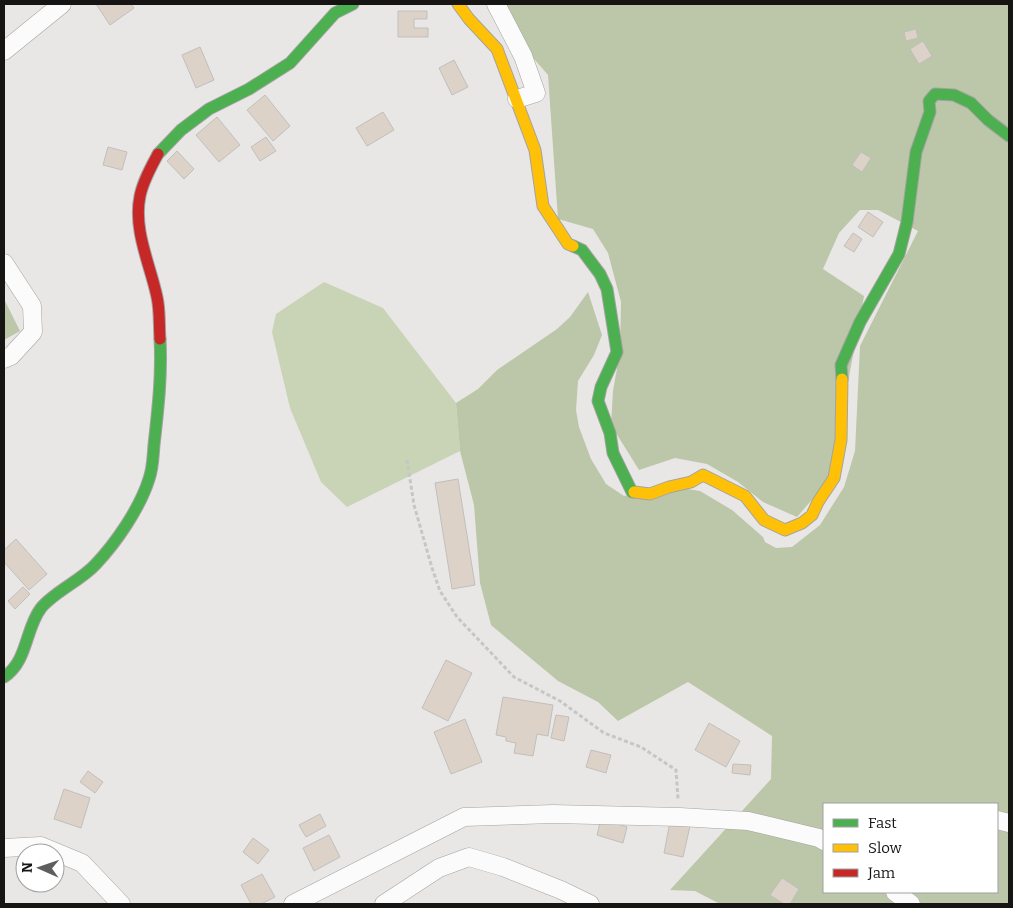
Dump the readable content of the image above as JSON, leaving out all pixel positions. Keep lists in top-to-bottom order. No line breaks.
{"legend":["Fast","Slow","Jam"],"north":"left"}
